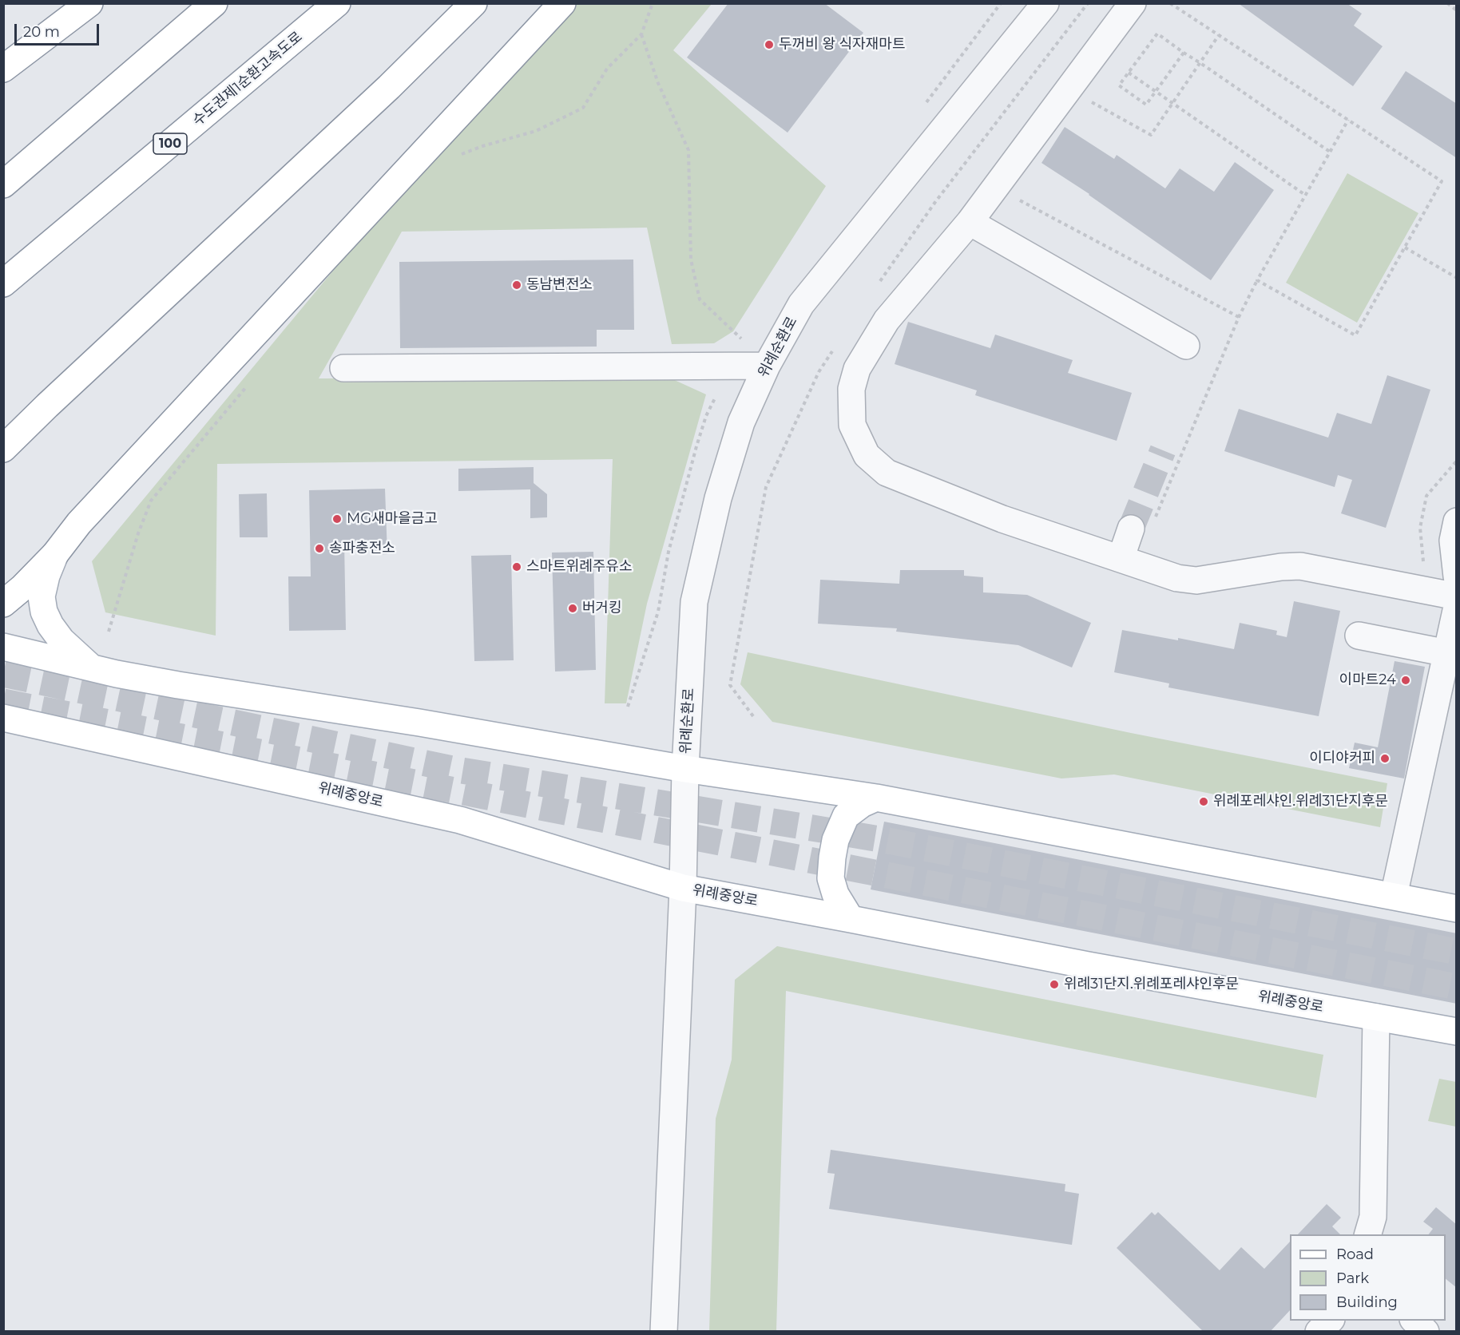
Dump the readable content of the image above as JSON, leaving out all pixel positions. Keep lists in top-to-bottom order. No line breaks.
{"streets":{"main road":["수도권제1순환고속도로","100","위례중앙로"],"street":["위례순환로"]},"crossings":[["위례순환로","위례중앙로"]],"places":["두꺼비 왕 식자재마트","동남변전소","MG새마을금고","송파충전소","스마트위례주유소","버거킹","이마트24","이디야커피","위례포레샤인.위례31단지후문","위례31단지.위례포레샤인후문"],"legend":["Road","Park","Building"],"scale_bar":"20 m"}
